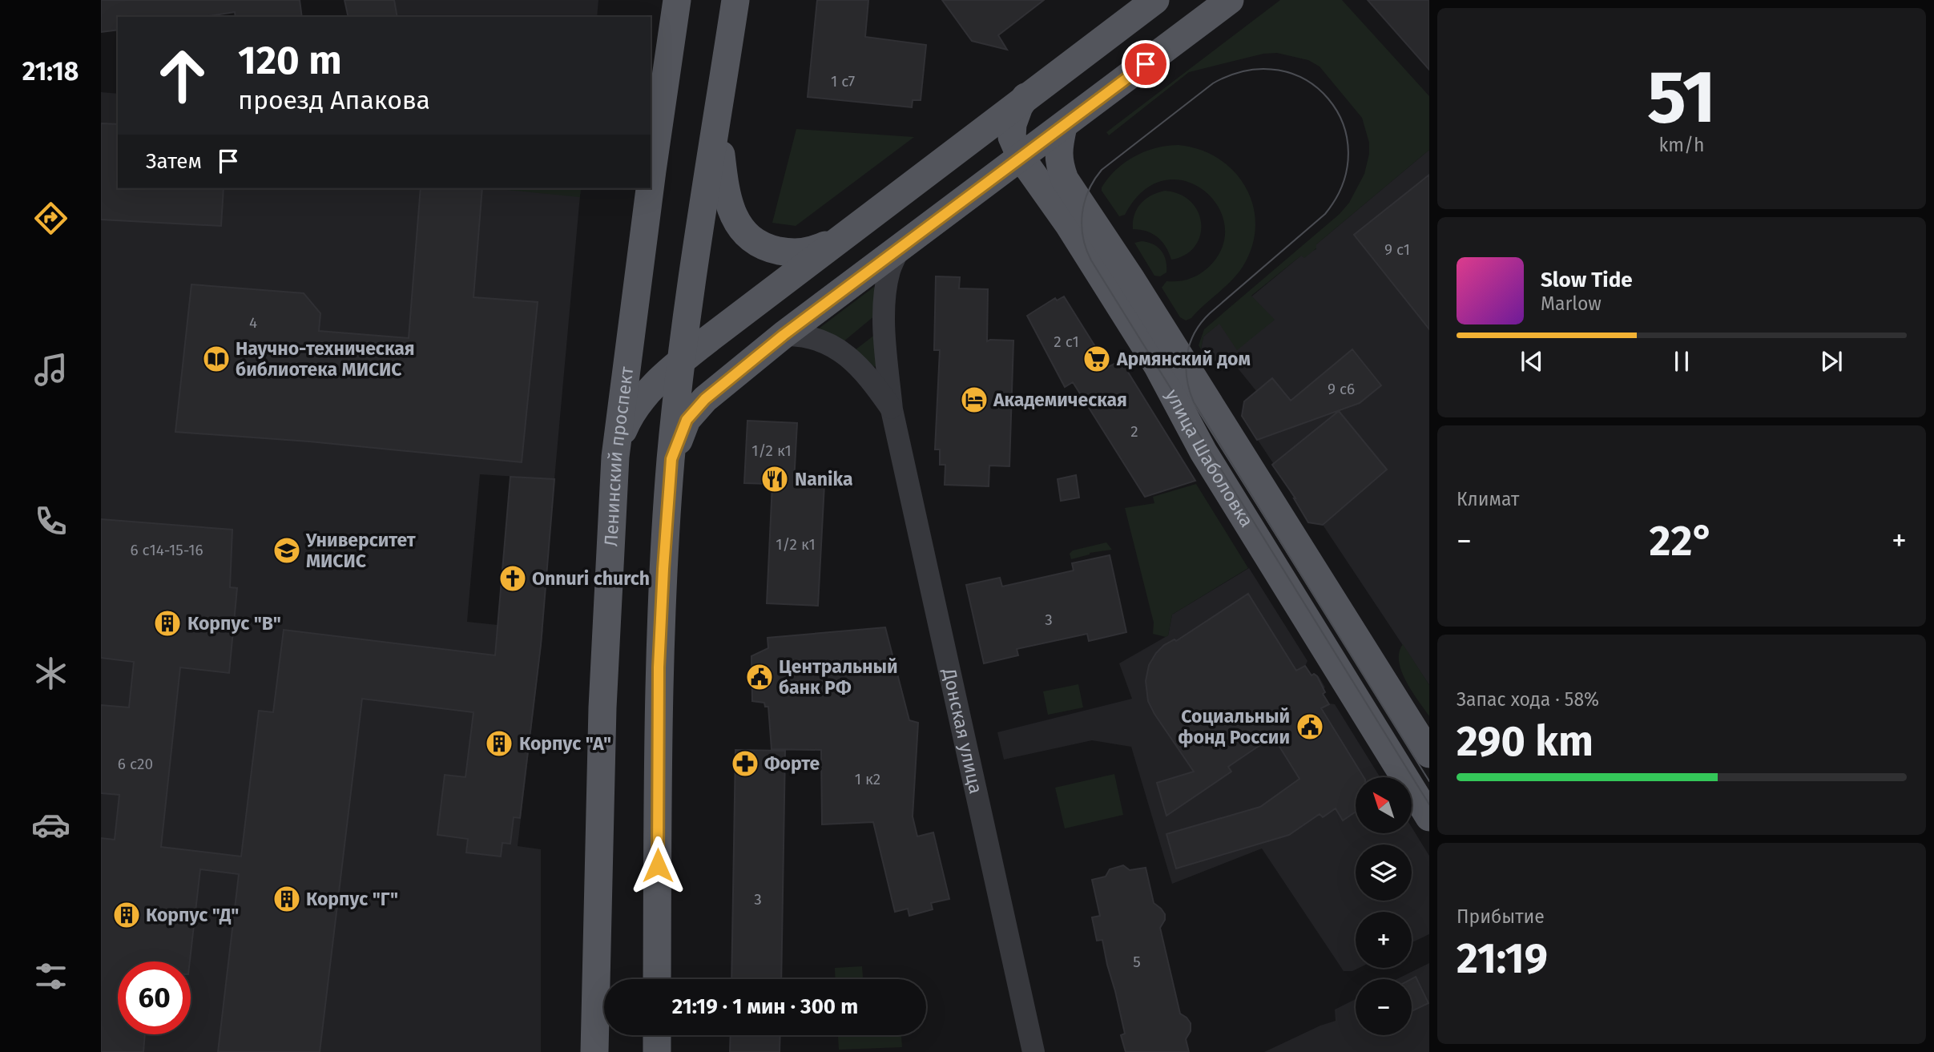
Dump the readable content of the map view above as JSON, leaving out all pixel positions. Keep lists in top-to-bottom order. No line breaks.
{"streets":{"main road":["Ленинский проспект","улица Шаболовка"],"street":["Донская улица"]},"places":{"library":["Научно-техническая библиотека МИСИС"],"supermarket":["Армянский дом"],"hotel":["Академическая"],"restaurant":["Nanika"],"school or university":["Университет МИСИС"],"church":["Onnuri church"],"building":["Корпус \"В\"","Корпус \"А\"","Корпус \"Г\"","Корпус \"Д\""],"public building":["Центральный банк РФ","Социальный фонд России"],"pharmacy":["Форте"]},"house_numbers":["1 с7","9 с1","4","2 с1","9 с6","2","1/2 к1","1/2 к1","6 с14-15-16","3","6 с20","1 к2","3","5"],"north":"top left","page":{"tabs":"21:18","tile":[["51","km/h"],"Климат",["Запас хода · 58%","290 km"],["Прибытие","21:19"]],"turn":["120 m","проезд Апакова"],"then":"Затем","song":["Slow Tide","Marlow"],"heat":["−","22°","+"],"map_buttons":["+","−"],"limit":"60","trip":"21:19 · 1 мин · 300 m"}}
